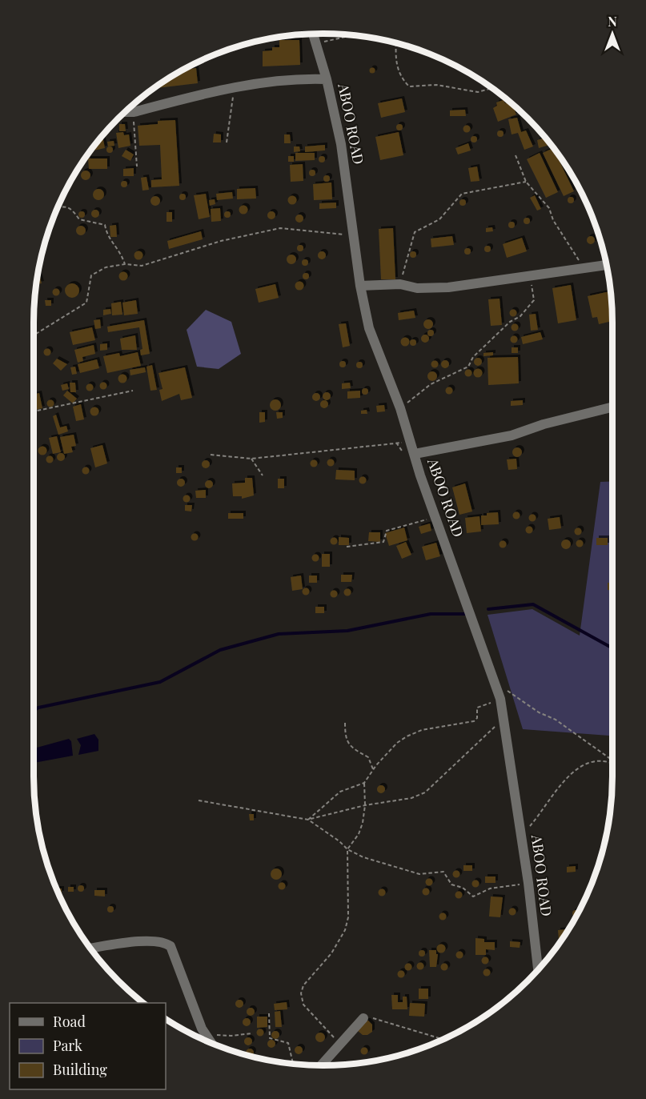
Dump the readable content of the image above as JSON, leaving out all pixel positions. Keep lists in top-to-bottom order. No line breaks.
{"streets":{"street":["ABOO ROAD"]},"legend":["Road","Park","Building"],"north":"top"}
